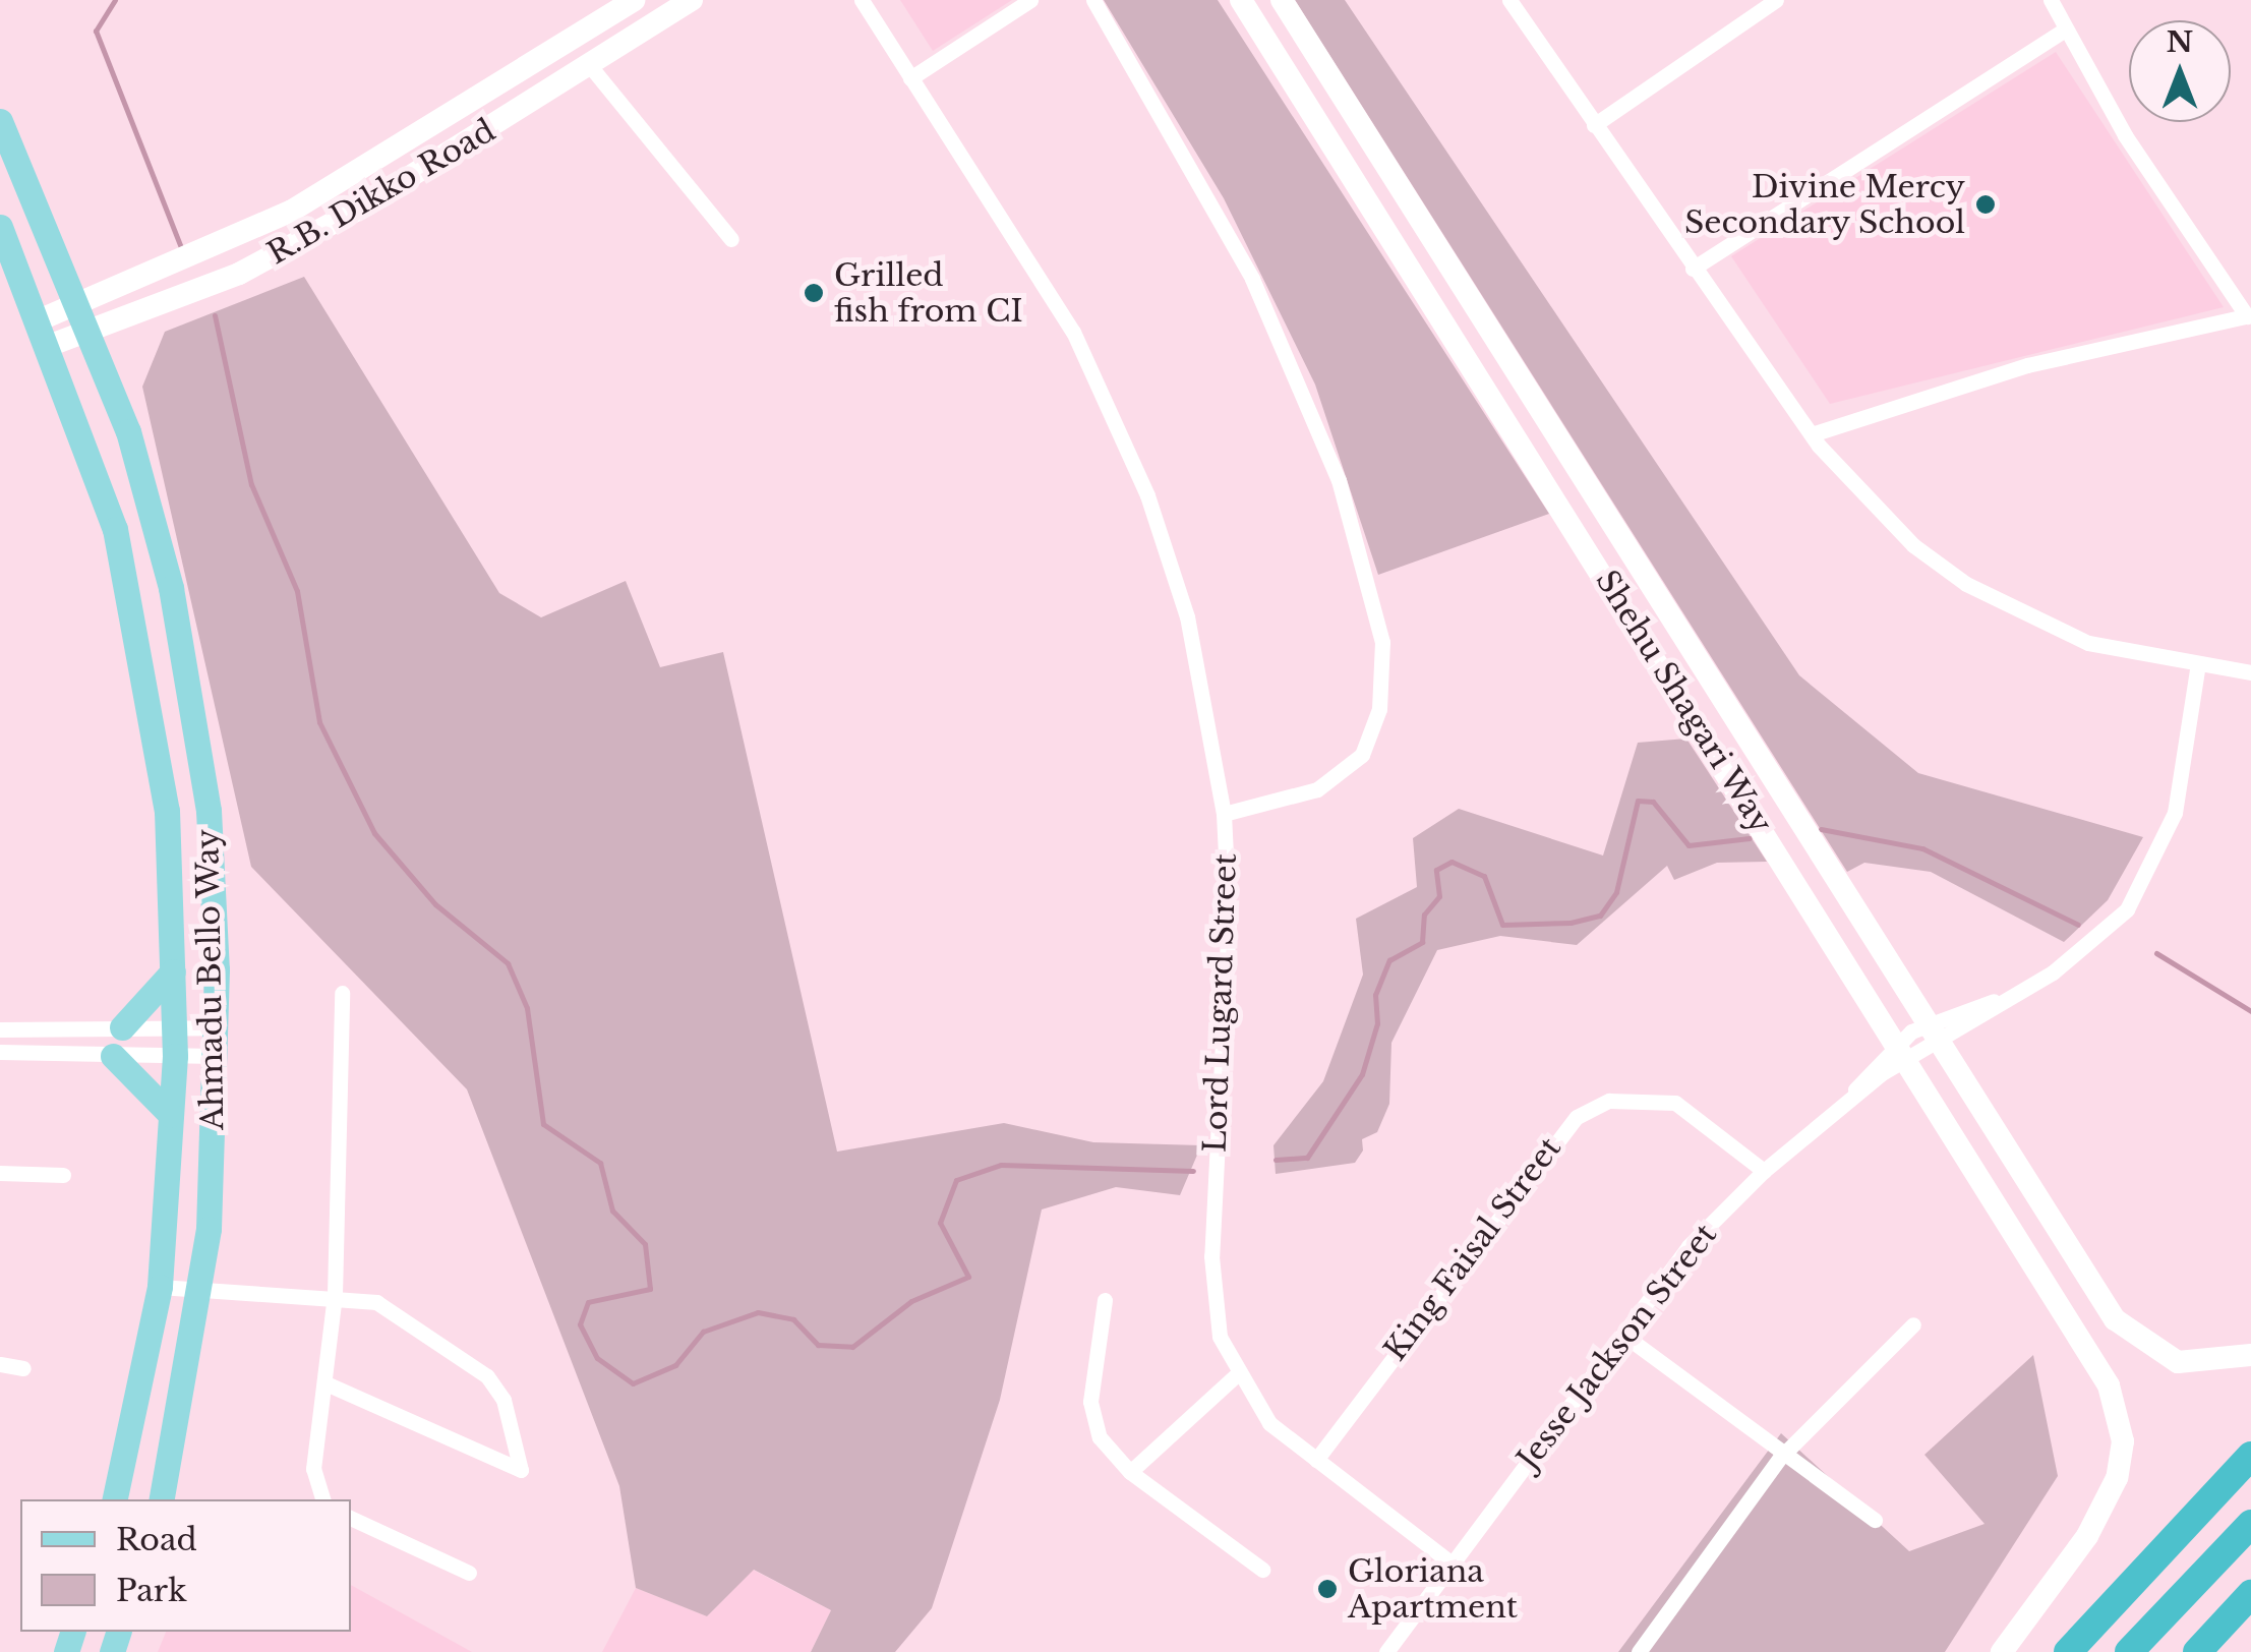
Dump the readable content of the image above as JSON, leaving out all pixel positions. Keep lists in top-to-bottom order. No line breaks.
{"streets":{"main road":["R.B. Dikko Road","Shehu Shagari Way","Ahmadu Bello Way"],"street":["Lord Lugard Street","King Faisal Street","Jesse Jackson Street"]},"crossings":[["R.B. Dikko Road","Ahmadu Bello Way"],["Lord Lugard Street","King Faisal Street"],["Lord Lugard Street","Jesse Jackson Street"],["King Faisal Street","Jesse Jackson Street"]],"places":["Divine Mercy Secondary School","Grilled fish from CI","Gloriana Apartment"],"legend":["Road","Park"],"north":"top"}
